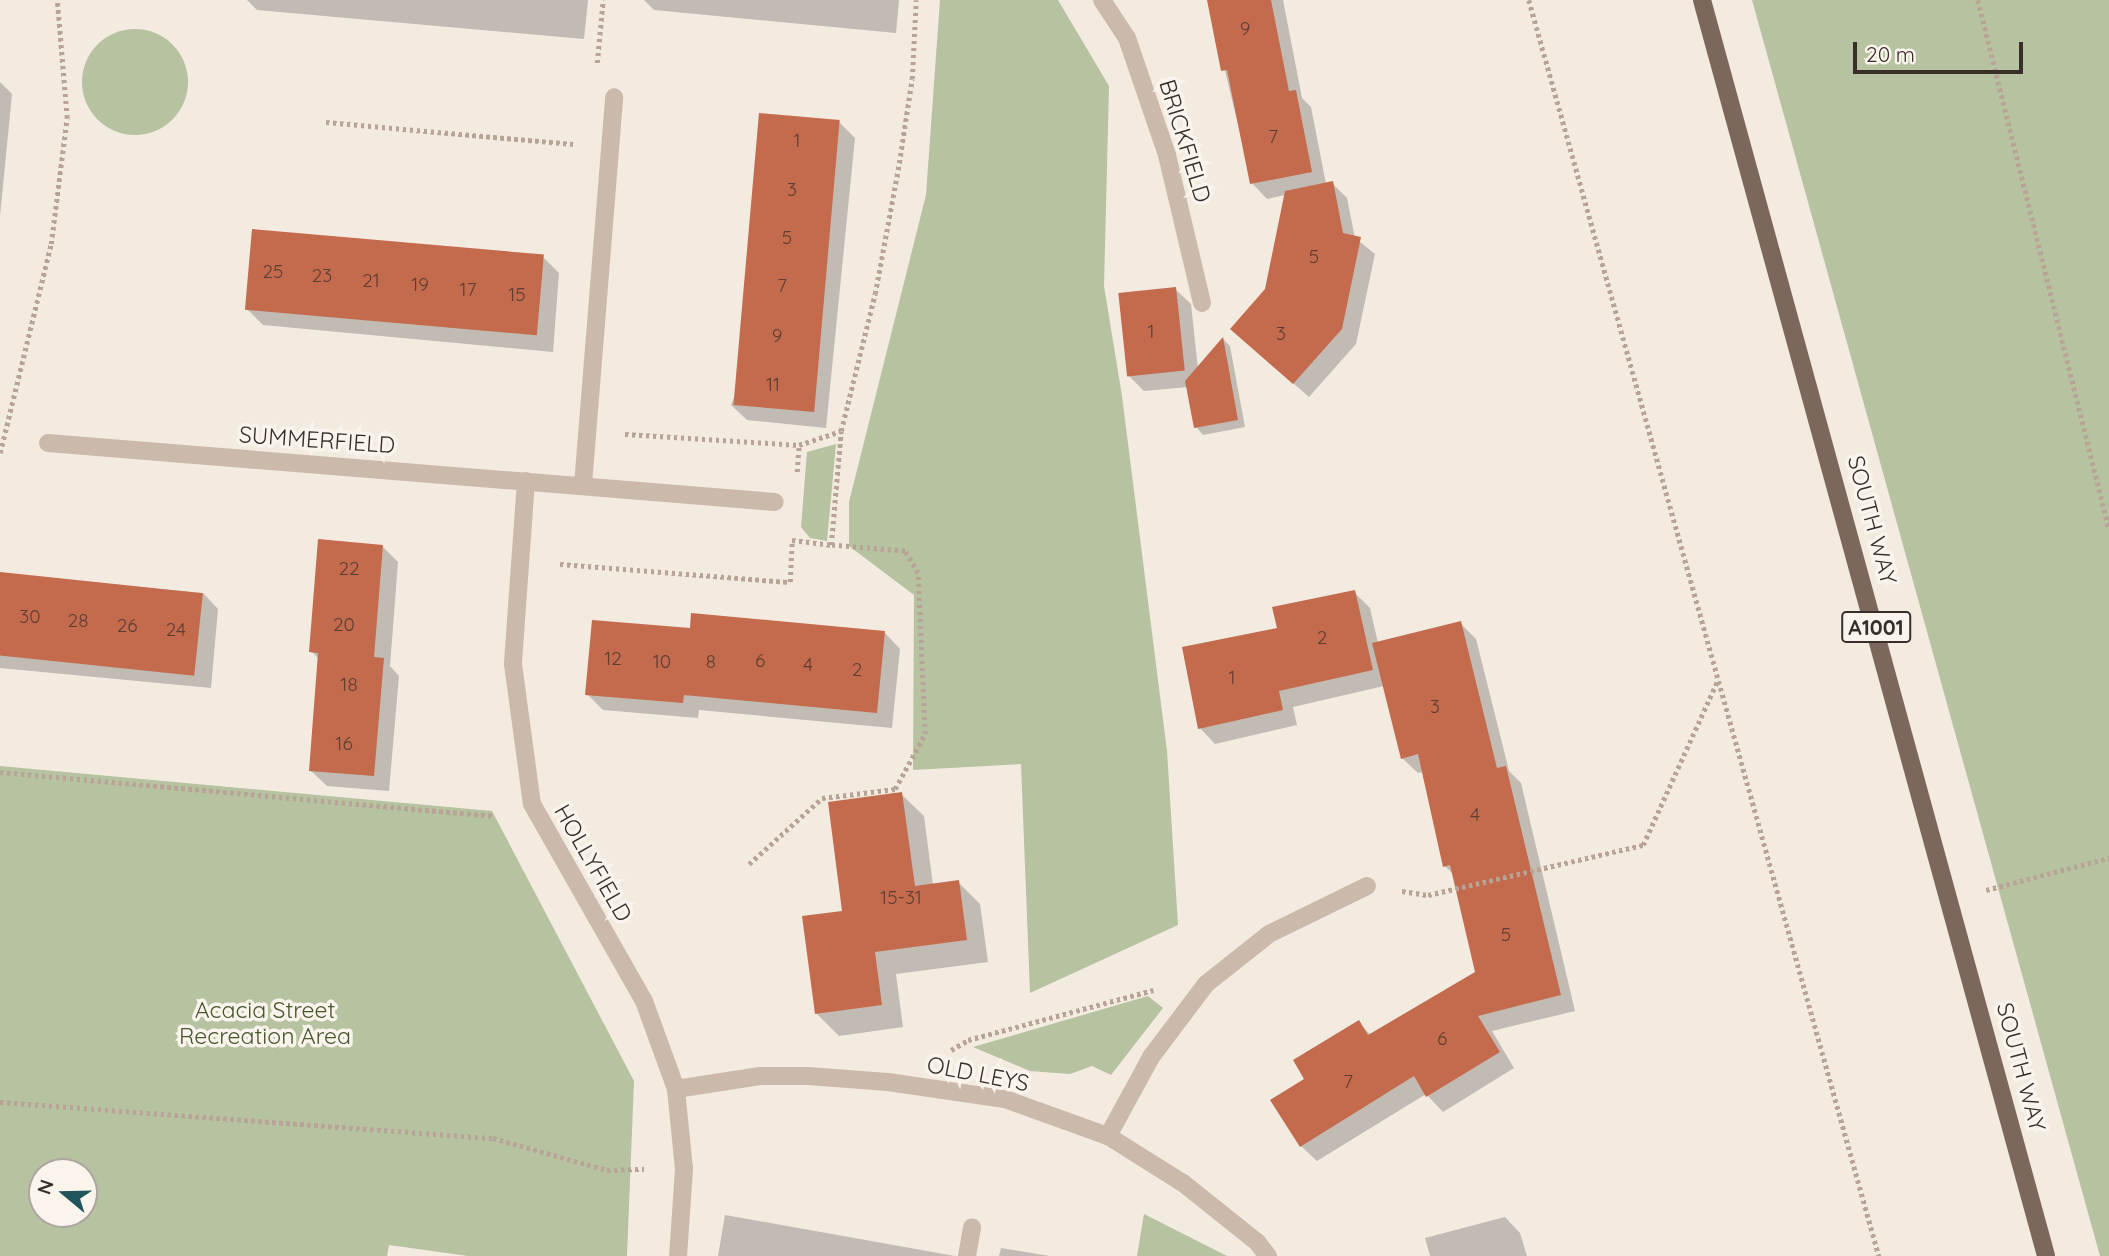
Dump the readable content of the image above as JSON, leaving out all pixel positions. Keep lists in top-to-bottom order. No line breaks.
{"streets":{"main road":["SOUTH WAY","A1001"],"street":["BRICKFIELD","SUMMERFIELD","HOLLYFIELD","OLD LEYS"]},"crossings":[["SUMMERFIELD","HOLLYFIELD"],["HOLLYFIELD","OLD LEYS"]],"parks":["Acacia Street Recreation Area"],"house_numbers":["9","7","1","3","5","5","25","23","21","19","7","17","15","1","3","9","11","22","30","28","20","26","24","2","12","6","10","8","4","2","1","18","3","16","4","15-31","5","6","7"],"scale_bar":"20 m","north":"left"}
